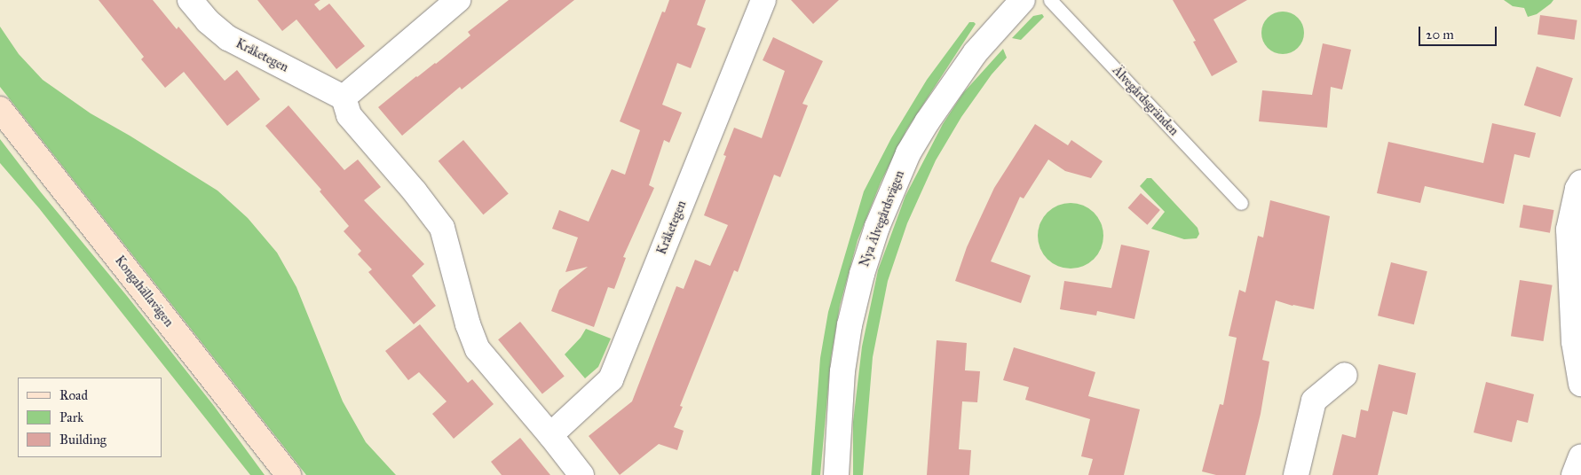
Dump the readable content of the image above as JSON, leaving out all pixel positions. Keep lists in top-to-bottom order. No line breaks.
{"streets":{"street":["Kråketegen","Nya Älvegårdsvägen","Kongahällavägen"],"lane":["Älvegårdsgränden"]},"legend":["Road","Park","Building"],"scale_bar":"20 m"}
